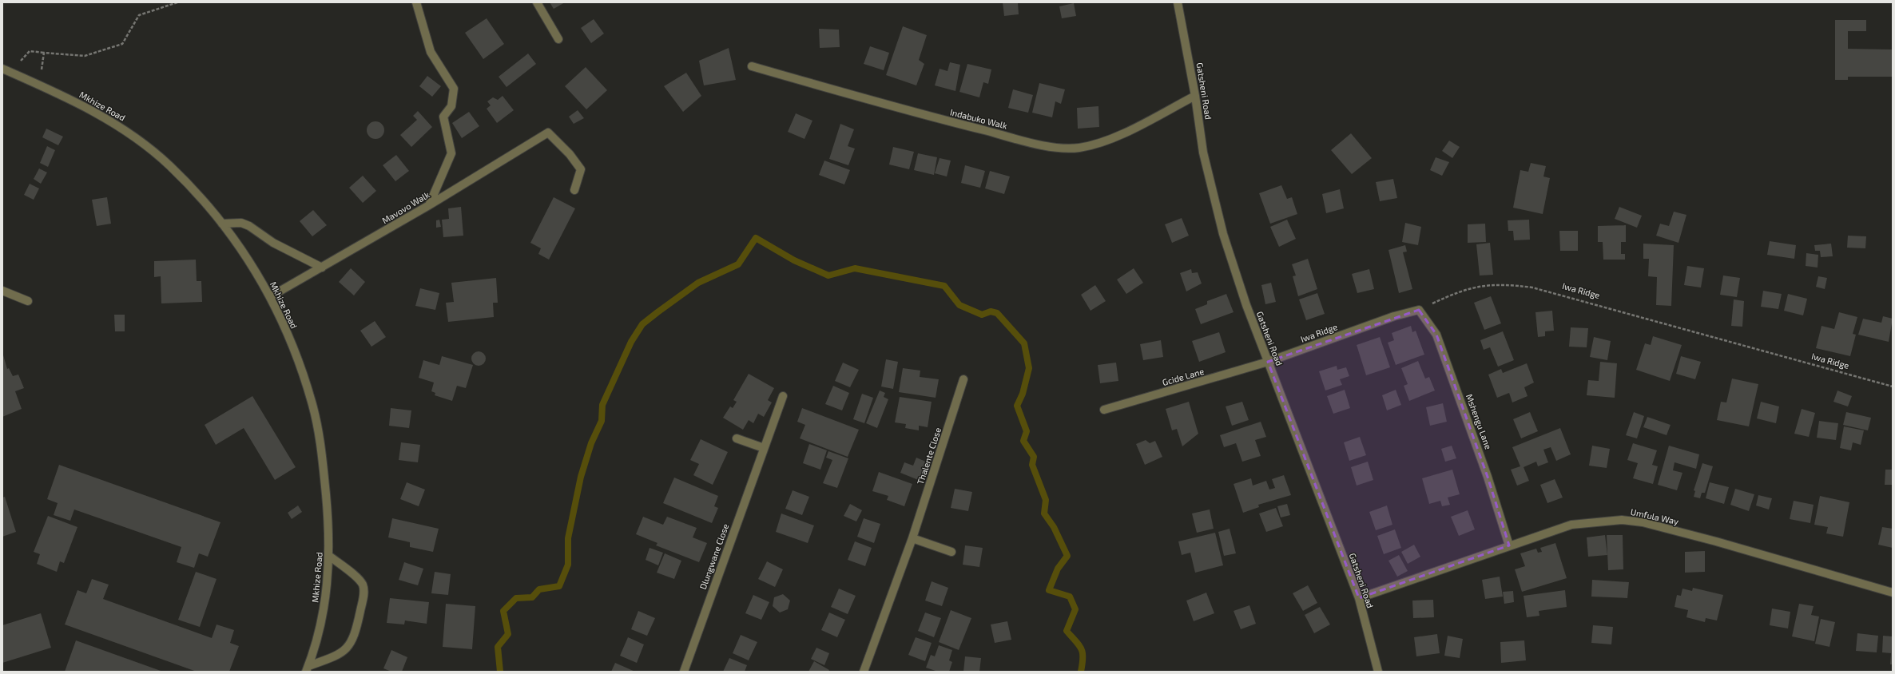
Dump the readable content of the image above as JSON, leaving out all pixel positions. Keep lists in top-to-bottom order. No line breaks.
{"streets":{"street":["Gatsheni Road","Mkhize Road","Indabuko Walk","Mavovo Walk","Iwa Ridge","Gcide Lane","Mshengu Lane","Thalente Close","Umfula Way","Dlungwane Close"]},"crossings":[["Gatsheni Road","Indabuko Walk"],["Gatsheni Road","Iwa Ridge"],["Gatsheni Road","Gcide Lane"],["Gatsheni Road","Umfula Way"],["Mkhize Road","Mavovo Walk"],["Iwa Ridge","Gcide Lane"],["Iwa Ridge","Mshengu Lane"],["Mshengu Lane","Umfula Way"]]}
